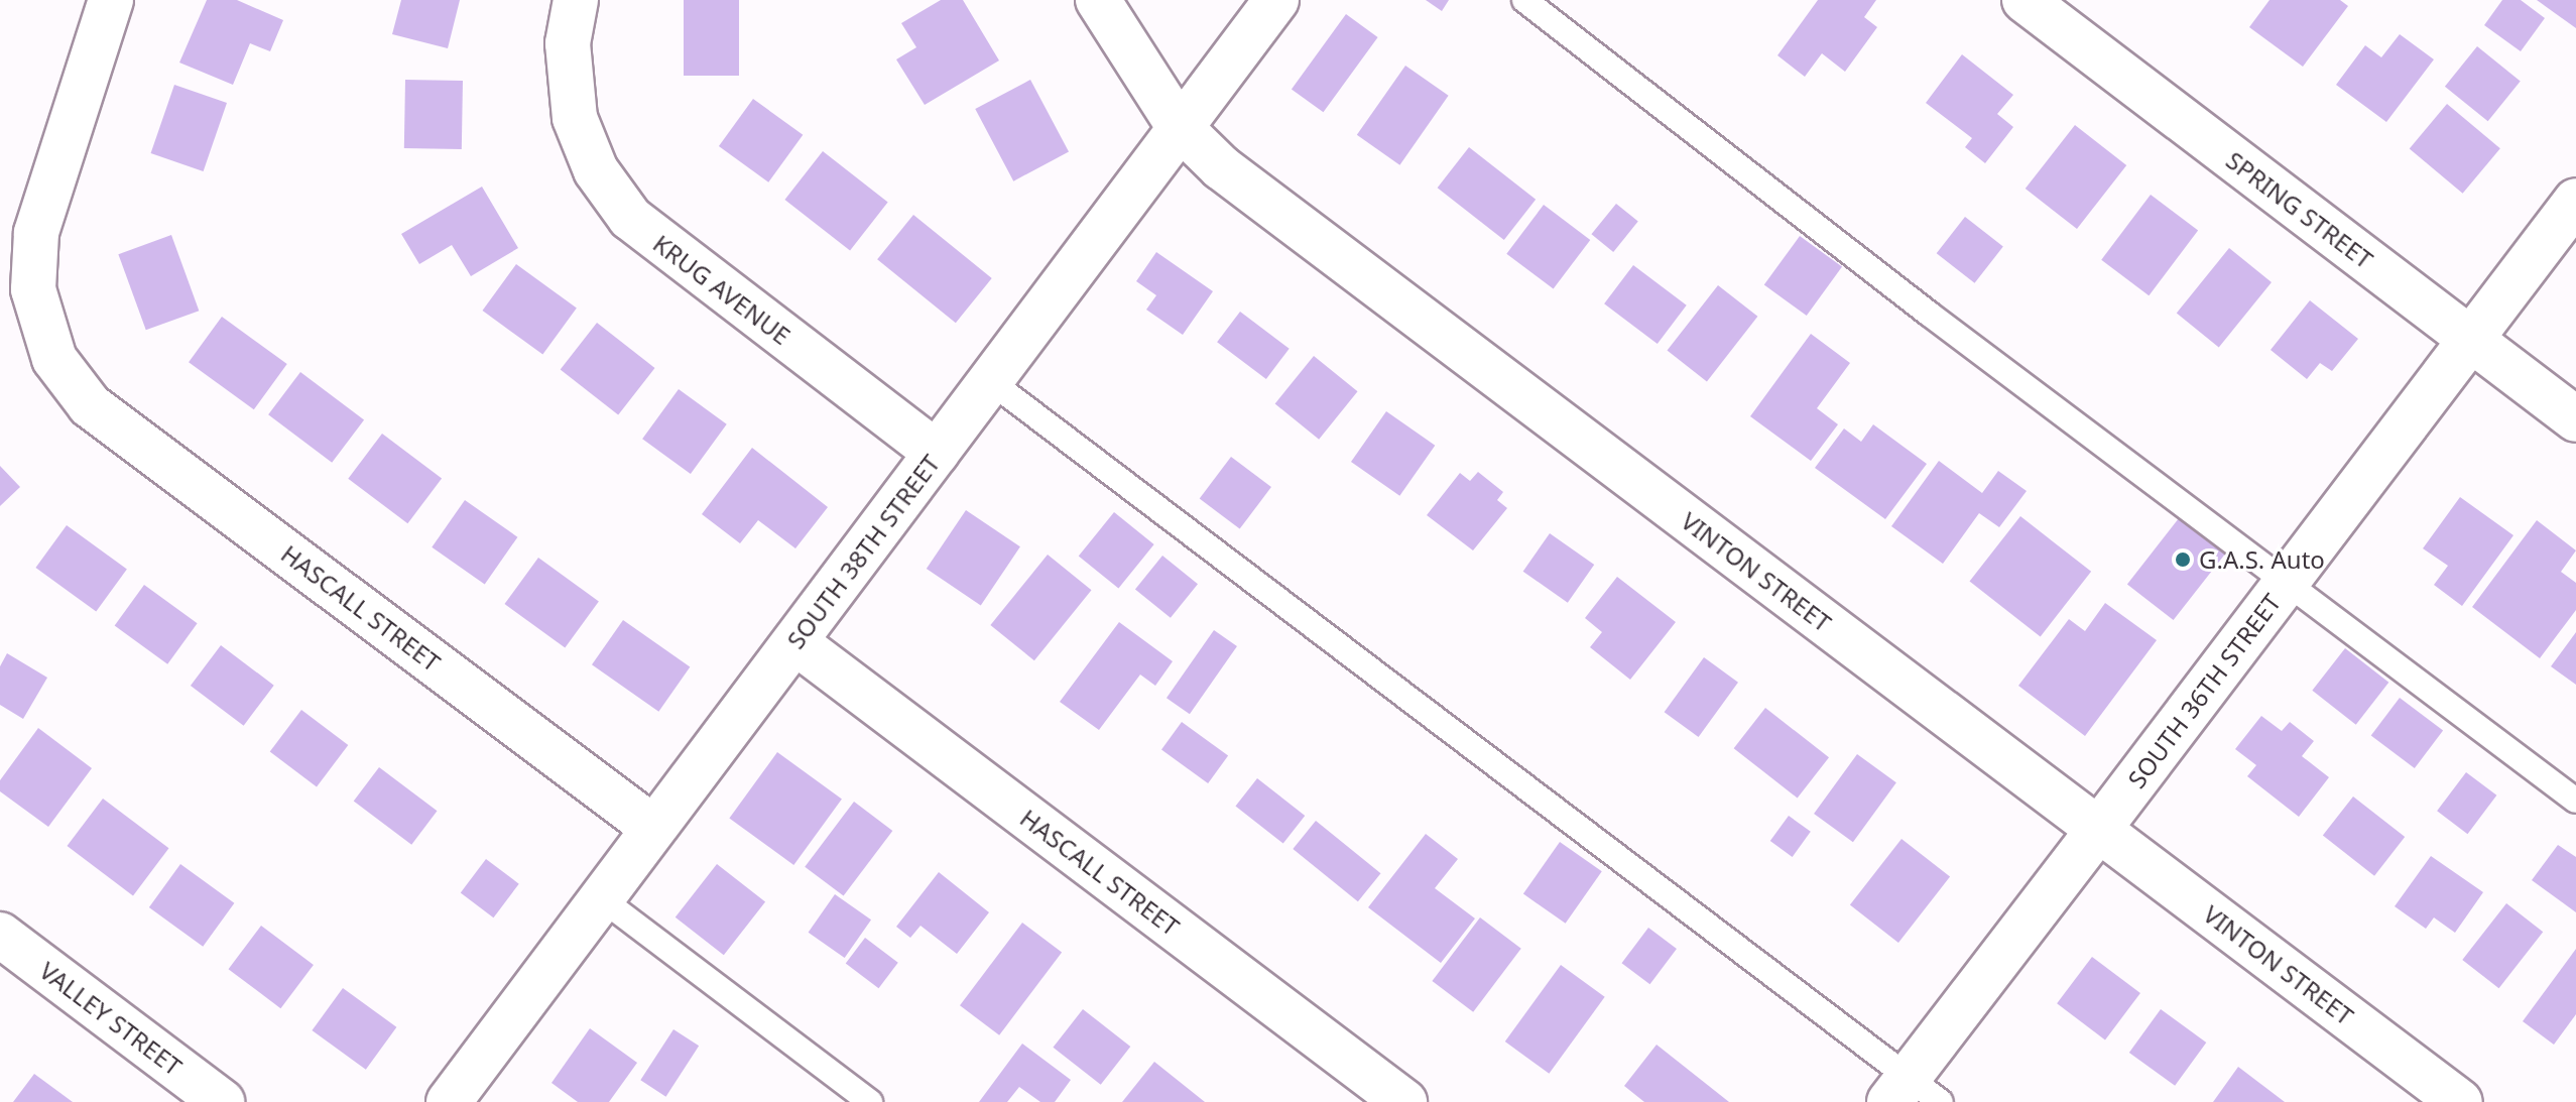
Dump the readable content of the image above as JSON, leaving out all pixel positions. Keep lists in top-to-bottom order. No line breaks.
{"streets":{"street":["SPRING STREET","KRUG AVENUE","SOUTH 38TH STREET","VINTON STREET","HASCALL STREET","SOUTH 36TH STREET","VALLEY STREET"]},"crossings":[["SPRING STREET","SOUTH 36TH STREET"],["KRUG AVENUE","SOUTH 38TH STREET"],["SOUTH 38TH STREET","VINTON STREET"],["SOUTH 38TH STREET","HASCALL STREET"],["VINTON STREET","SOUTH 36TH STREET"]],"places":["G.A.S. Auto"]}
